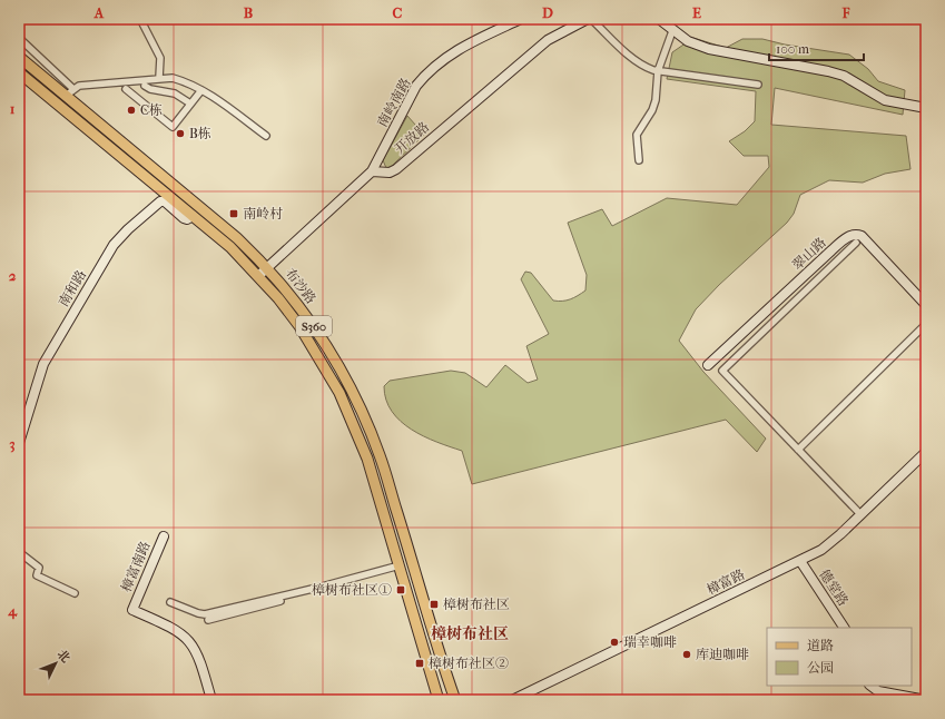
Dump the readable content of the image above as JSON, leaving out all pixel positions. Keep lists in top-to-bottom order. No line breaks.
{"streets":{"main road":["布沙路","S360"],"street":["南岭南路","开放路","翠山路","南和路","樟富南路","樟富路","德堂路"]},"crossings":[["南岭南路","开放路"],["布沙路","南和路"],["樟富路","德堂路"]],"districts":["樟树布社区"],"places":{"other":["C栋","B栋","瑞幸咖啡","库迪咖啡"],"transit":["南岭村","樟树布社区①","樟树布社区","樟树布社区②"]},"legend":["道路","公园"],"scale_bar":"100 m","north":"top right","grid":{"columns":["A","B","C","D","E","F"],"rows":["1","2","3","4"]}}
